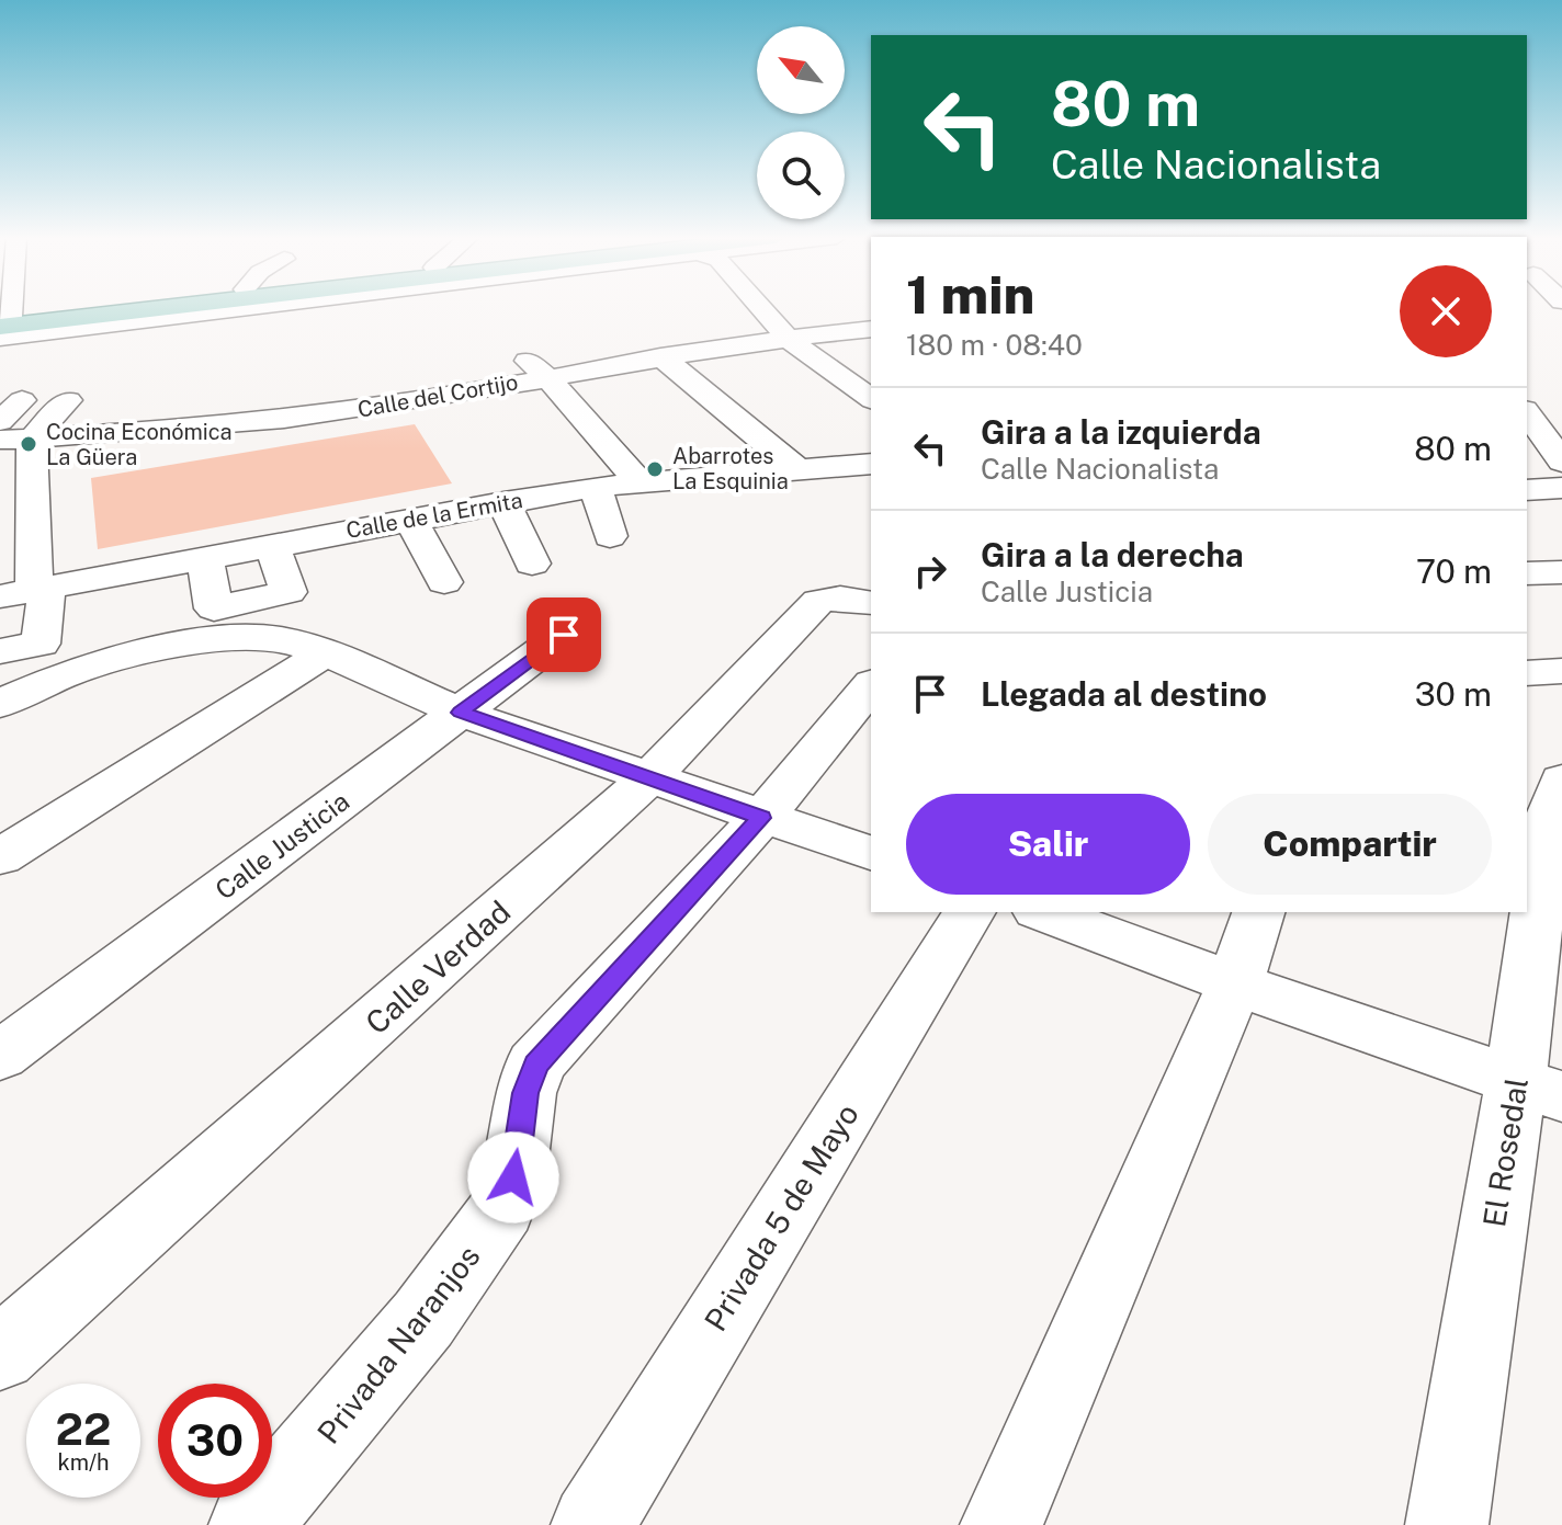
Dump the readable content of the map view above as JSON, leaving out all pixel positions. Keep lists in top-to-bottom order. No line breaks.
{"streets":{"street":["Calle del Cortijo","Calle de la Ermita","Calle Justicia","Calle Verdad","El Rosedal","Privada 5 de Mayo","Privada Naranjos"]},"places":["Cocina Económica La Güera","Abarrotes La Esquinia"],"north":"top left","page":{"turn":["80 m","Calle Nacionalista"],"heading":["1 min","180 m · 08:40"],"list":[{"name":"Gira a la izquierda","note":"Calle Nacionalista","value":"80 m"},{"name":"Gira a la derecha","note":"Calle Justicia","value":"70 m"},{"name":"Llegada al destino","value":"30 m"}],"buttons":["Salir","Compartir"],"speed":"22 km/h","limit":"30"}}
